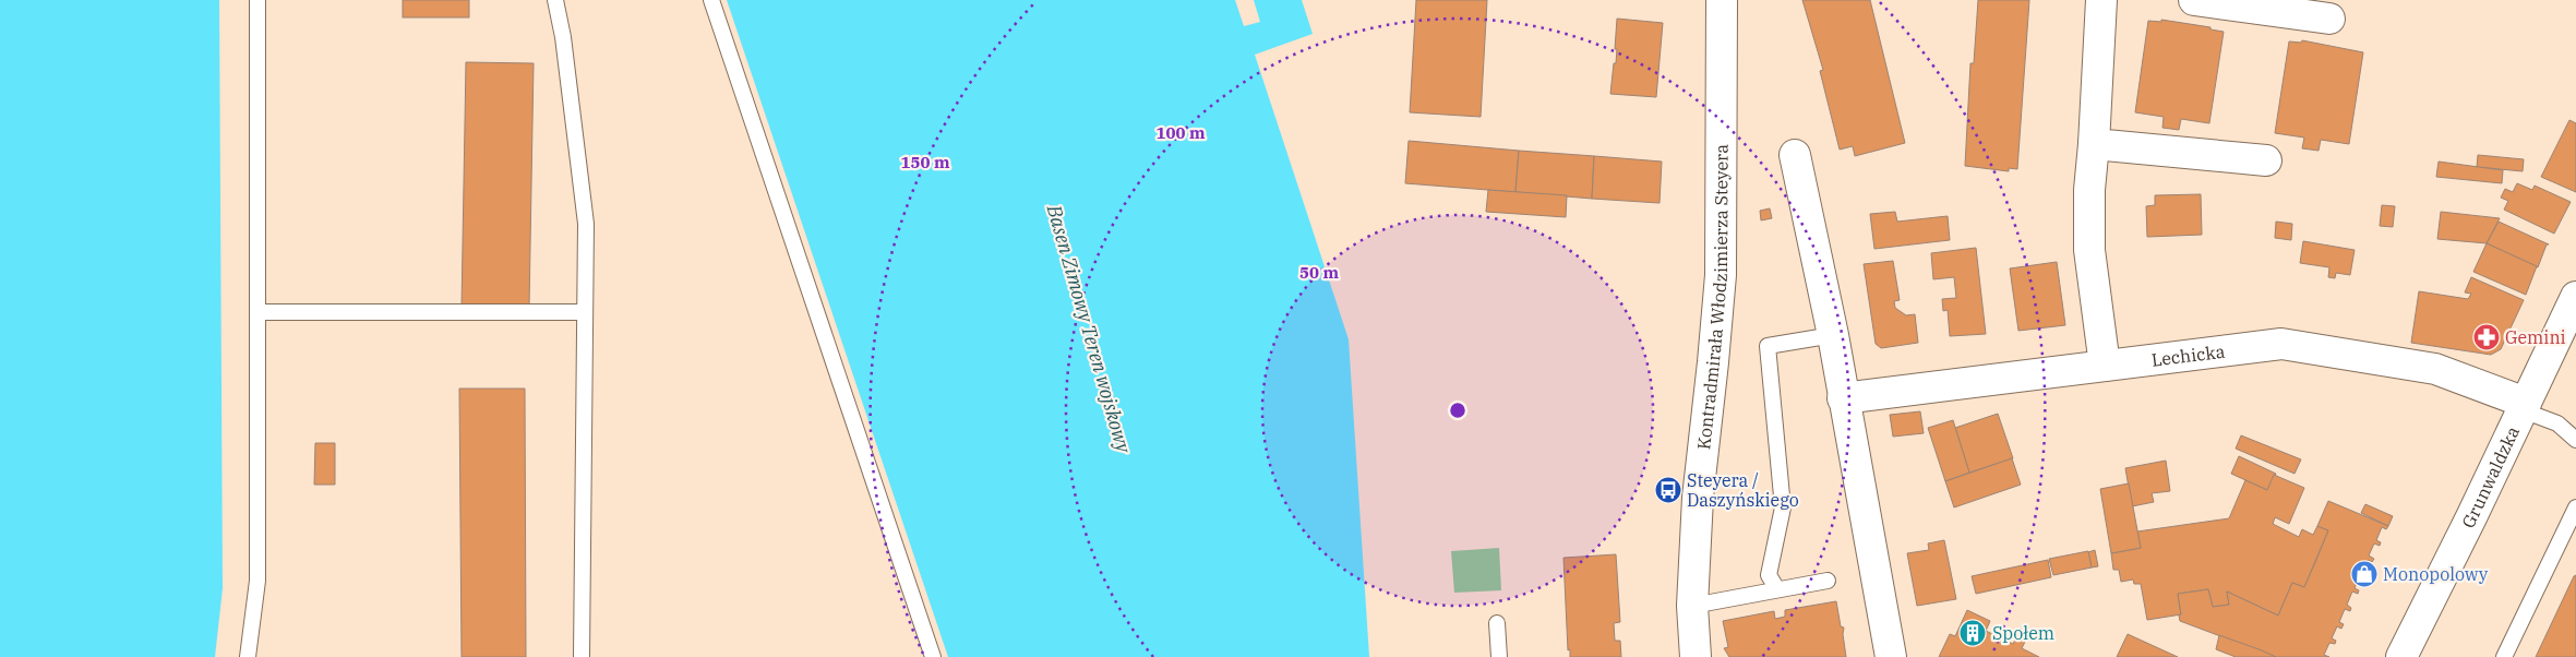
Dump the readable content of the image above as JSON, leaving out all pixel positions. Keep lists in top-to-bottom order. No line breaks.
{"streets":{"street":["Kontradmirała Włodzimierza Steyera","Lechicka","Grunwaldzka"]},"crossings":[["Lechicka","Grunwaldzka"]],"water":["Basen Zimowy Teren wojskowy"],"places":{"pharmacy":["Gemini"],"bus stop":["Steyera / Daszyńskiego"],"shop":["Monopolowy"],"building":["Społem"]},"rings":["100 m","150 m","50 m"]}
